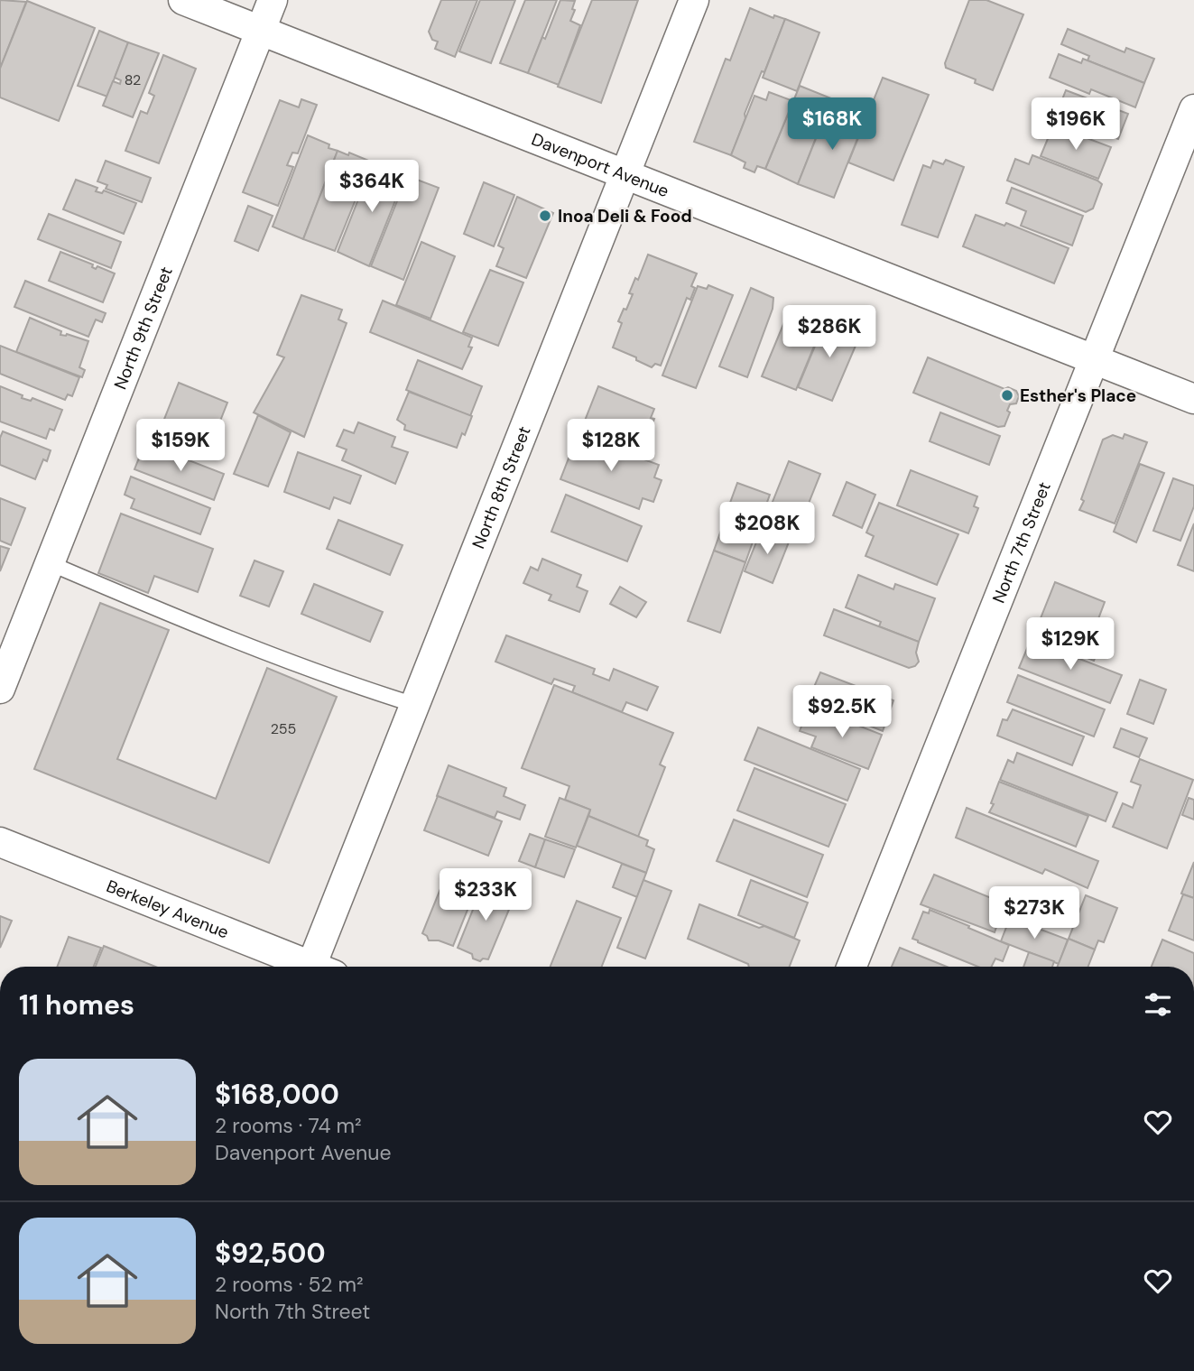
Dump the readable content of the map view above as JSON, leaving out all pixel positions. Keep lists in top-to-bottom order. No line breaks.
{"streets":{"street":["Davenport Avenue","North 9th Street","North 8th Street","North 7th Street","Berkeley Avenue"]},"crossings":[["Davenport Avenue","North 9th Street"],["Davenport Avenue","North 8th Street"],["Davenport Avenue","North 7th Street"]],"places":["Inoa Deli & Food","Esther's Place"],"house_numbers":["82","255"],"page":{"price":["$168K","$196K","$364K","$286K","$159K","$128K","$208K","$129K","$92.5K","$233K","$273K"],"heading":"11 homes","list":[{"name":"$168,000","note":"2 rooms · 74 m² · Davenport Avenue"},{"name":"$92,500","note":"2 rooms · 52 m² · North 7th Street"}]}}
